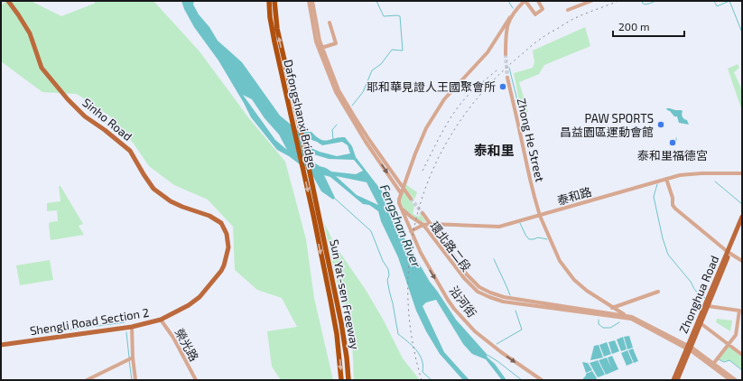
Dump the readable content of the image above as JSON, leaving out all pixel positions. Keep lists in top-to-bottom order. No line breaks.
{"streets":{"highway":["Dafongshanxi Bridge","Sun Yat-sen Freeway"],"main road":["Sinho Road","Zhonghua Road","Shengli Road Section 2"],"street":["Zhong He Street","泰和路","環北路二段","沿河街","榮光路"]},"crossings":[["Dafongshanxi Bridge","Sun Yat-sen Freeway"],["Sinho Road","Shengli Road Section 2"],["Zhong He Street","泰和路"],["泰和路","環北路二段"],["泰和路","沿河街"],["環北路二段","Zhonghua Road"],["環北路二段","沿河街"],["Shengli Road Section 2","榮光路"]],"one_way":["沿河街"],"districts":["泰和里"],"water":["Fengshan River"],"places":["耶和華見證人王國聚會所","PAW SPORTS 昌益園區運動會館","泰和里福德宮"],"scale_bar":"200 m"}
